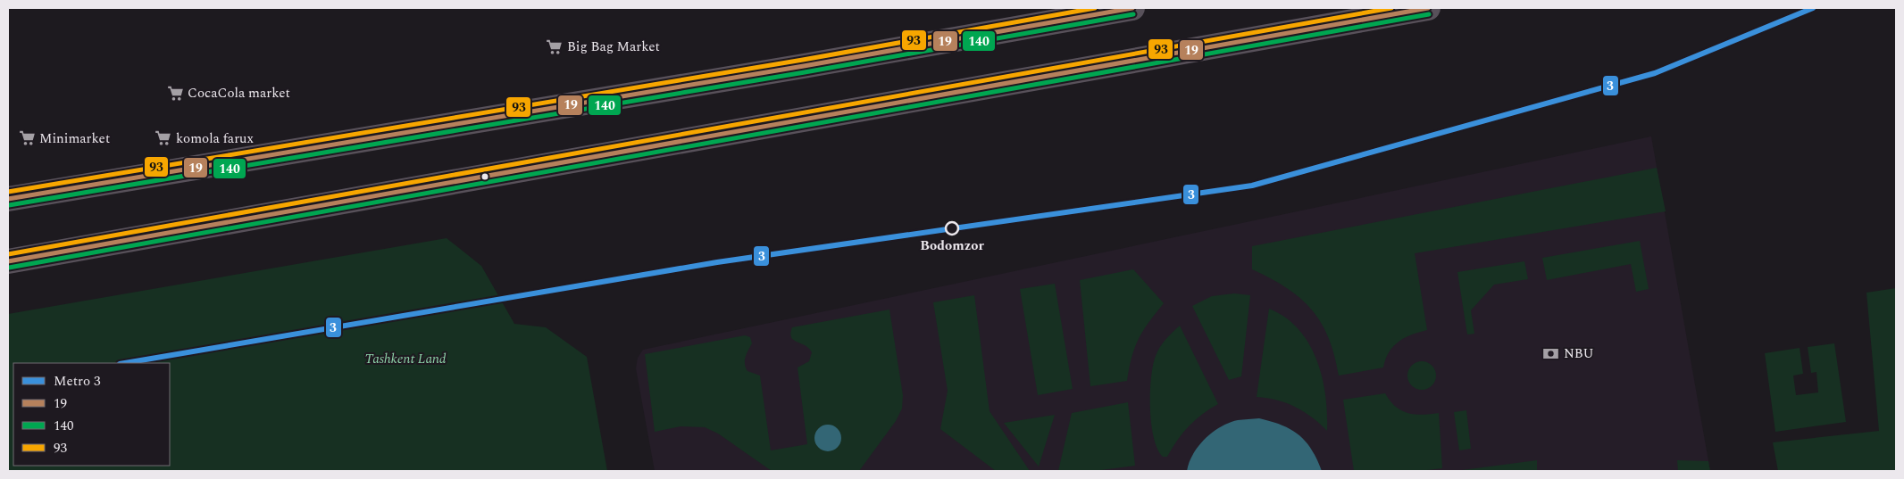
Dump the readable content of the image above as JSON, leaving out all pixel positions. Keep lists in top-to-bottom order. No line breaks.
{"parks":["Tashkent Land"],"places":{"supermarket":["Big Bag Market","CocaCola market","Minimarket","komola farux"],"other":["Bodomzor"],"bank":["NBU"]},"lines":["metro line 3","transit line 19","transit line 93","transit line 140"],"legend":["Metro 3","19","140","93"]}
